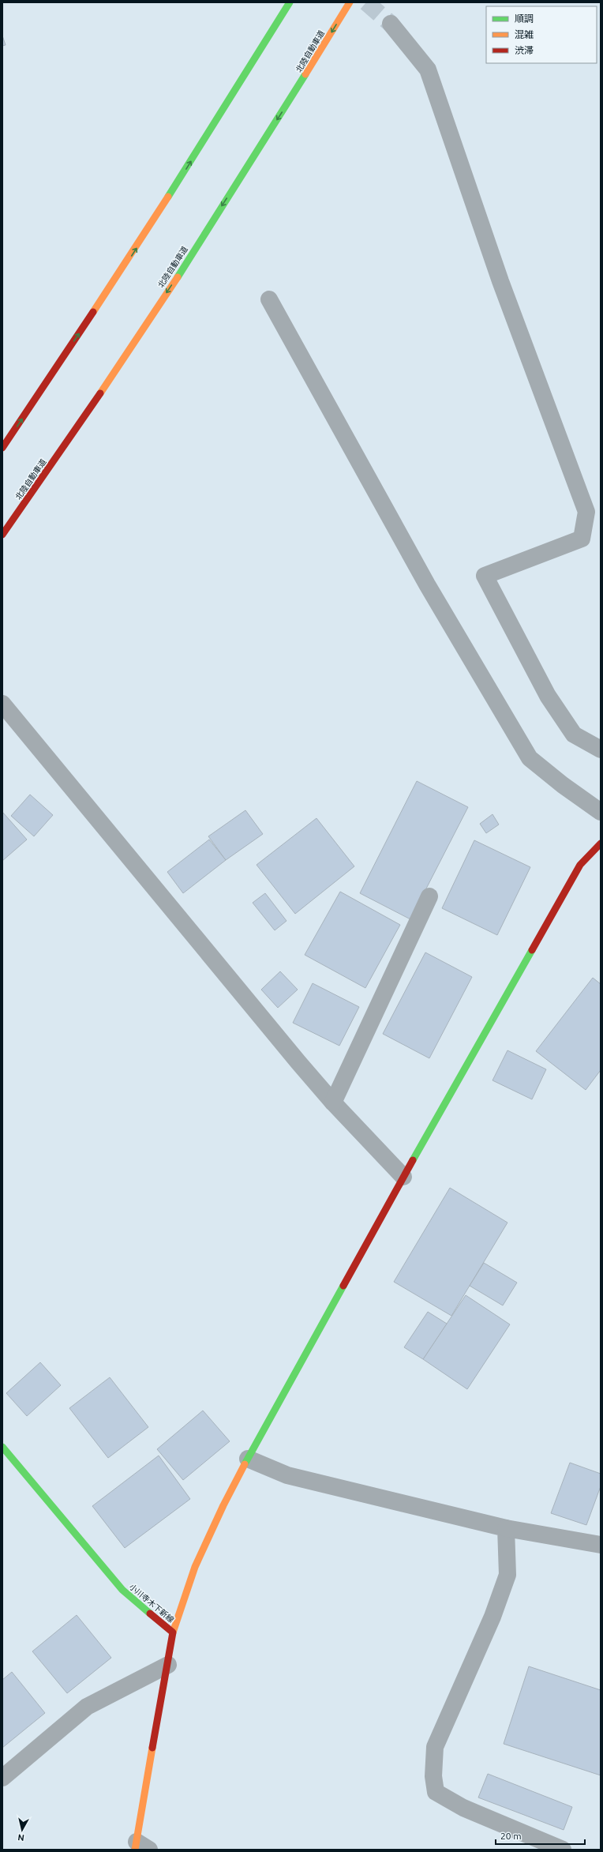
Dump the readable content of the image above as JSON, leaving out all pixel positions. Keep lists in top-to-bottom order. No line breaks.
{"streets":{"main road":["北陸自動車道","小川寺木下新線"]},"legend":["順調","混雑","渋滞"],"scale_bar":"20 m","north":"bottom"}
